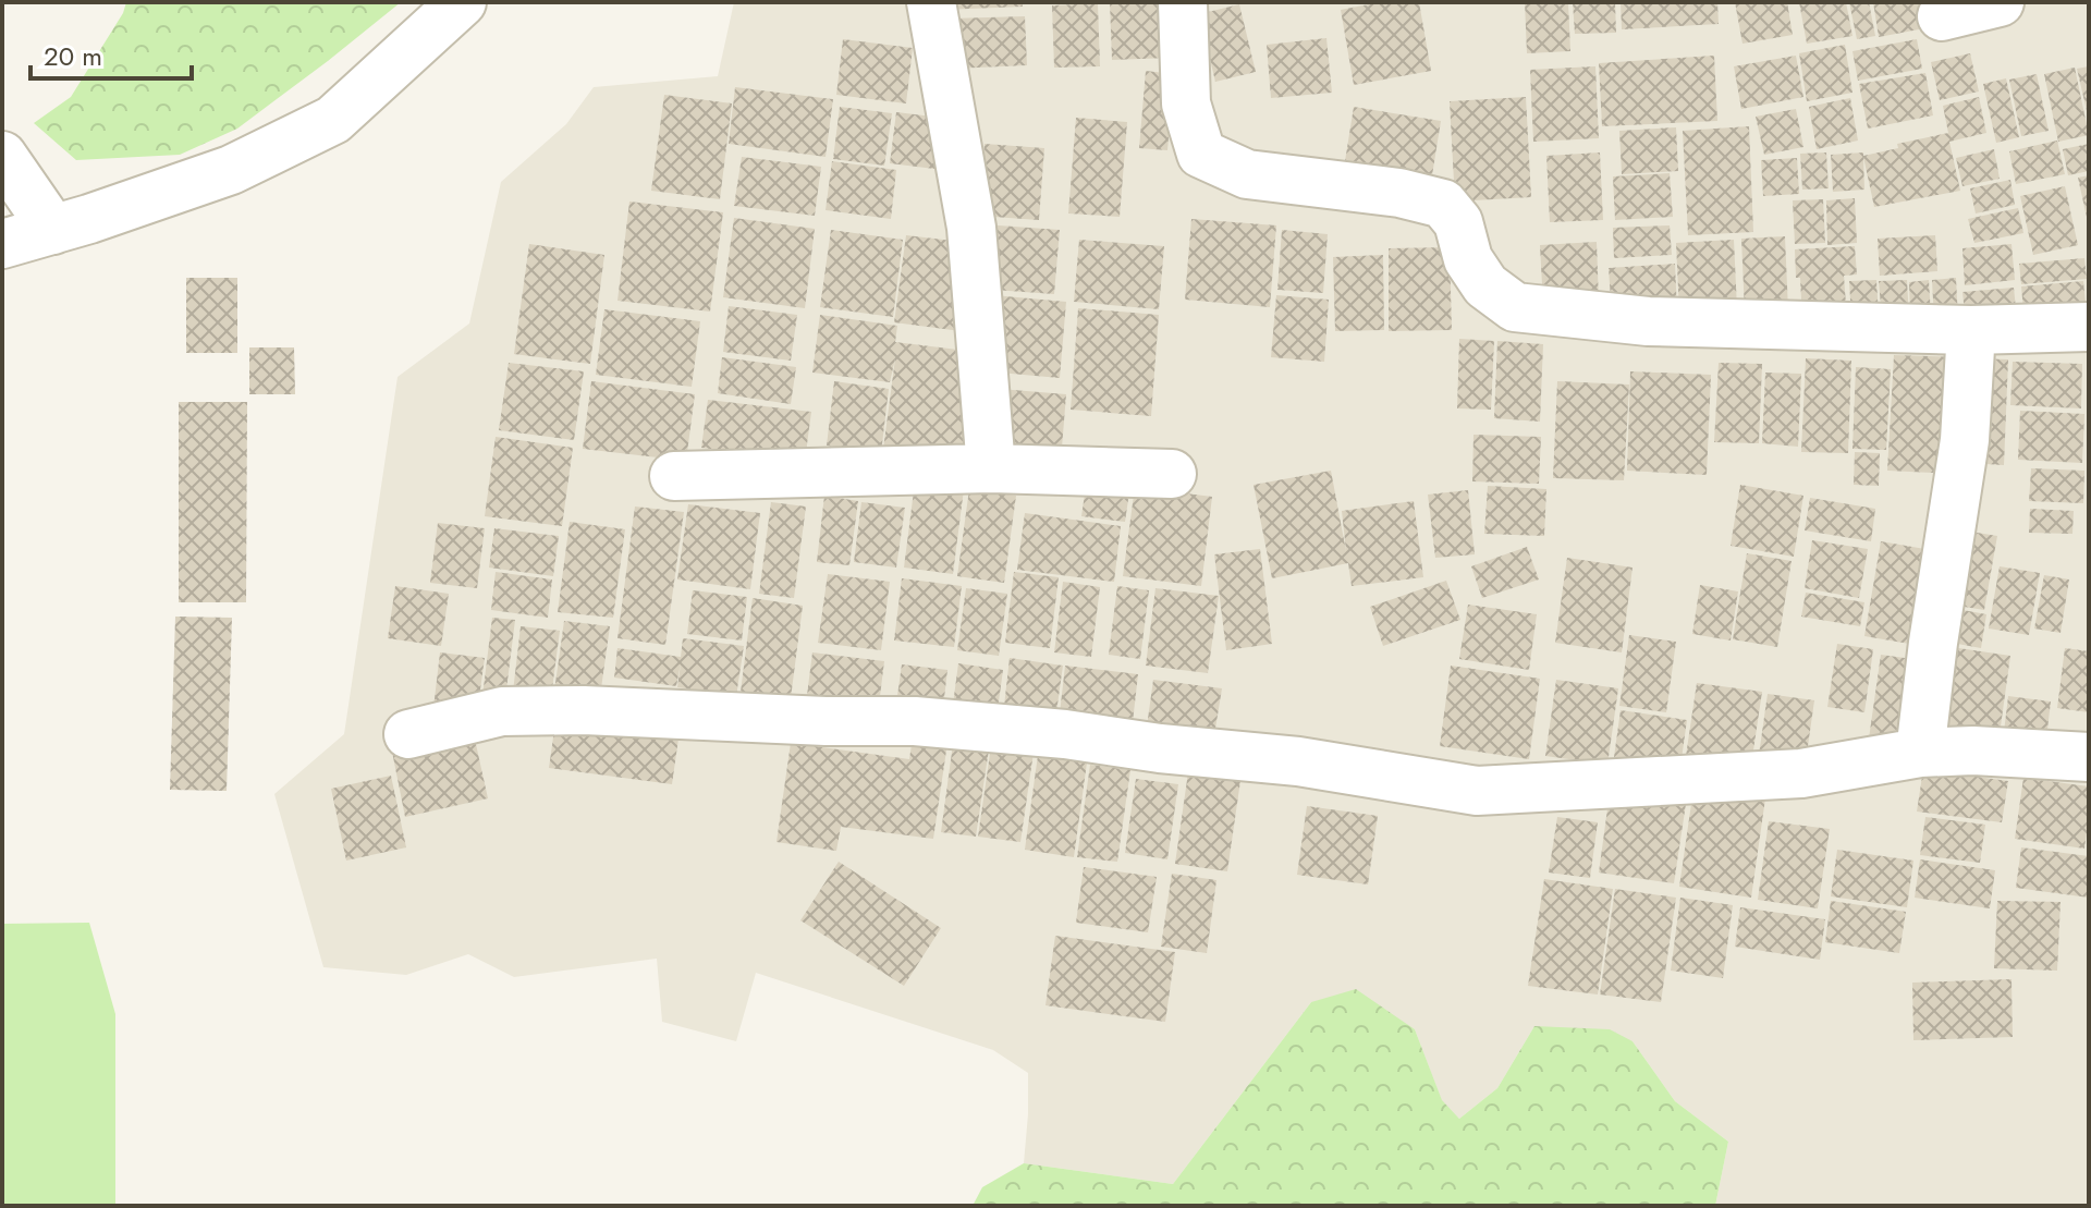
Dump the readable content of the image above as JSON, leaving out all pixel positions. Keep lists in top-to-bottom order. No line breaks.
{"scale_bar":"20 m"}
